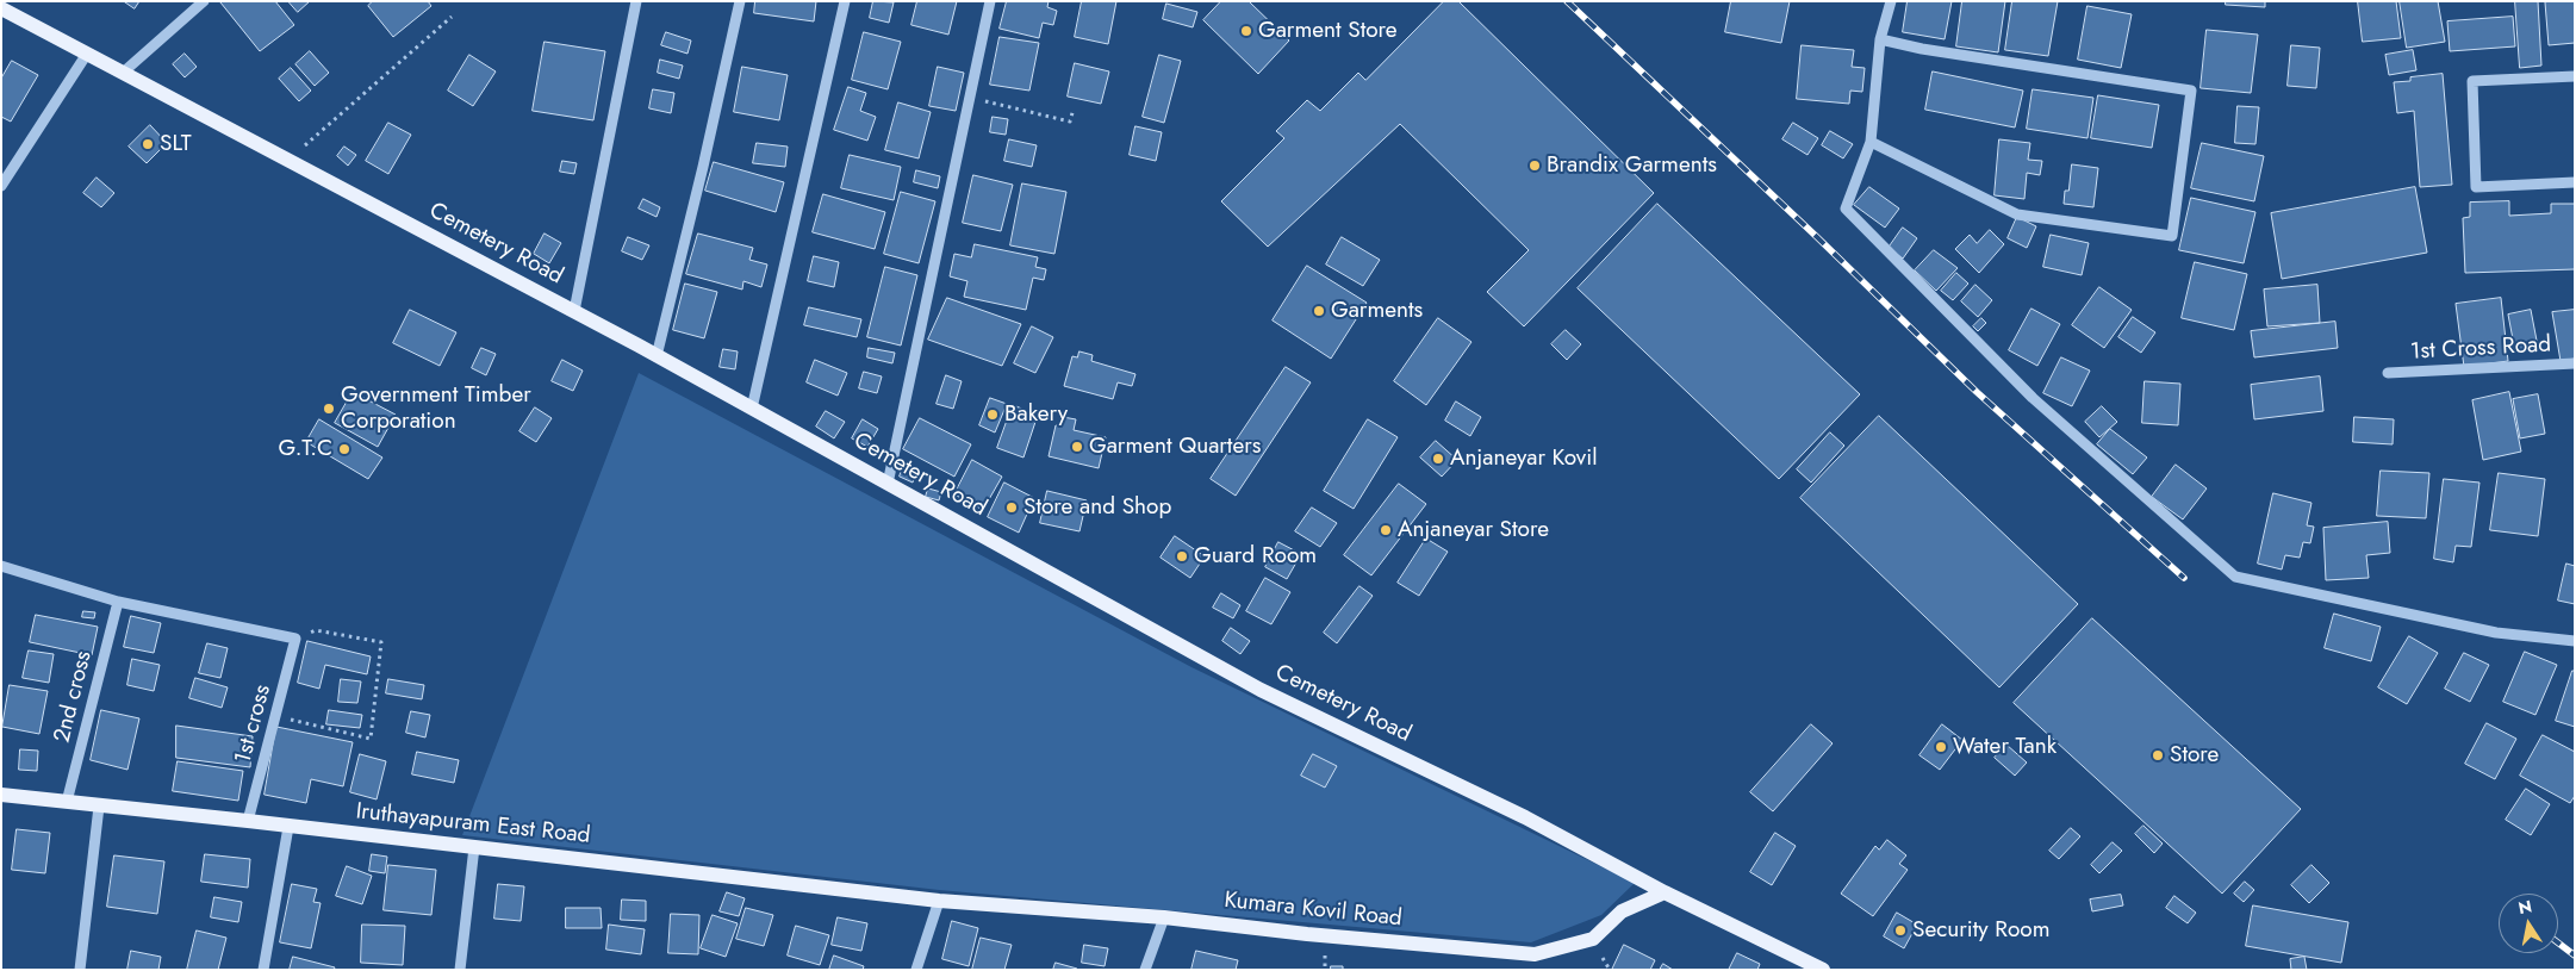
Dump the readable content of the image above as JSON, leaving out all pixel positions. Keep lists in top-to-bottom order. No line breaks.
{"streets":{"main road":["Cemetery Road","Iruthayapuram East Road","Kumara Kovil Road"],"street":["1st Cross Road","2nd cross","1st cross"]},"crossings":[["Cemetery Road","Kumara Kovil Road"],["2nd cross","Iruthayapuram East Road"],["1st cross","Iruthayapuram East Road"],["Iruthayapuram East Road","Kumara Kovil Road"]],"places":["Garment Store","SLT","Brandix Garments","Garments","Government Timber Corporation","Bakery","Garment Quarters","G.T.C","Anjaneyar Kovil","Store and Shop","Anjaneyar Store","Guard Room","Water Tank","Store","Security Room"],"north":"top"}
